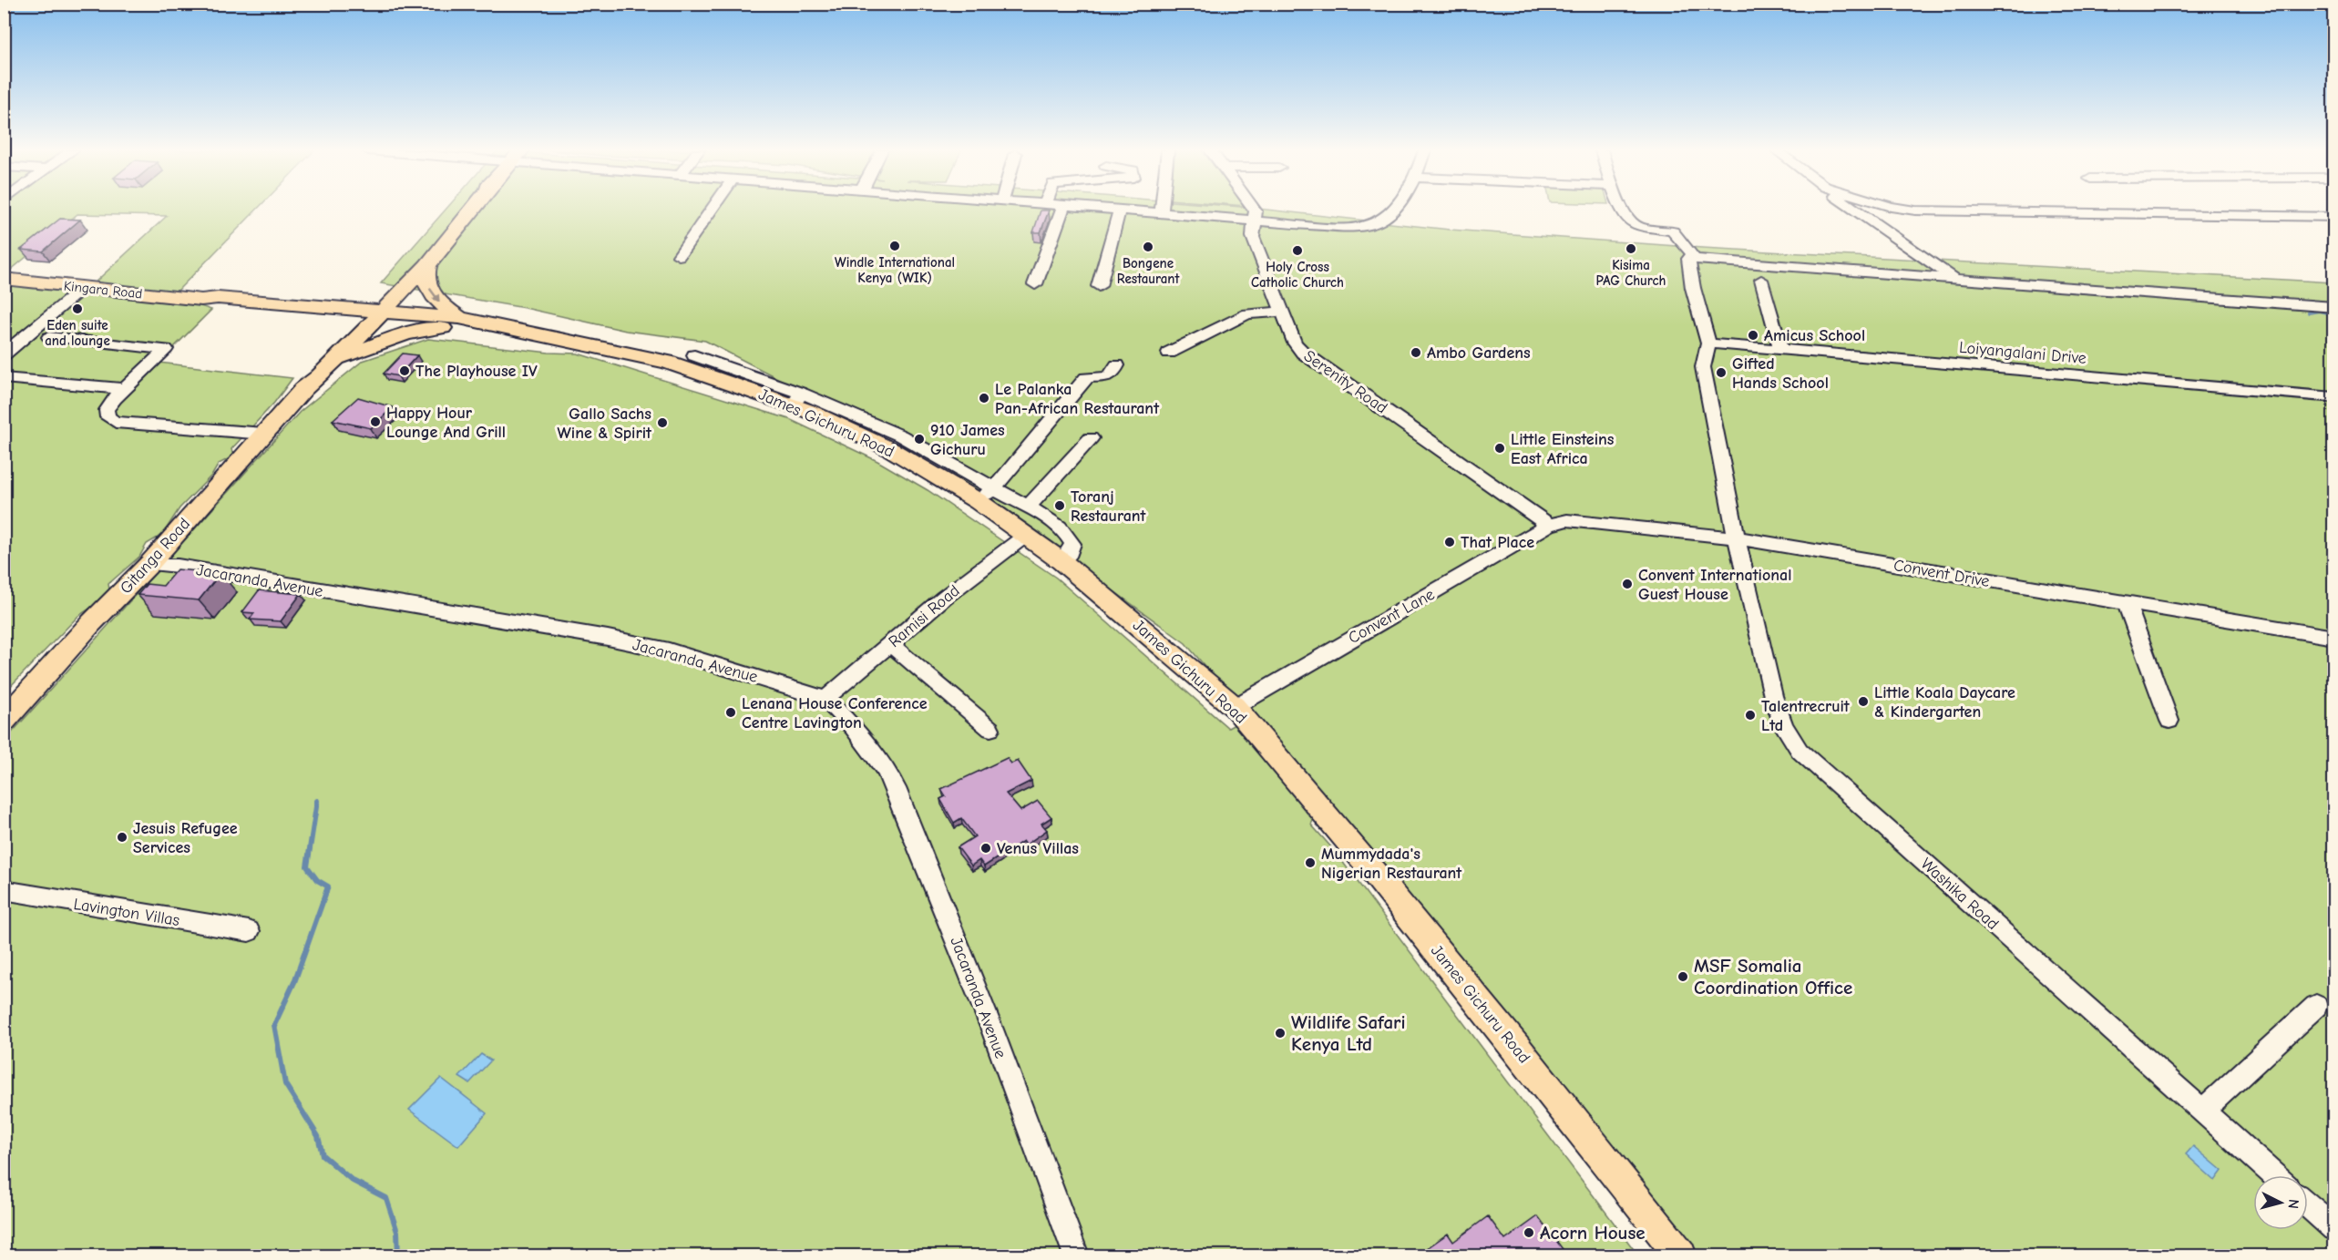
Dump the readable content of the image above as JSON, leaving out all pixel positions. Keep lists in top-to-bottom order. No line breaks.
{"streets":{"main road":["Kingara Road","James Gichuru Road","Gitanga Road"],"street":["Loiyangalani Drive","Serenity Road","Convent Drive","Jacaranda Avenue","Ramisi Road","Convent Lane","Washika Road","Lavington Villas"]},"crossings":[["Kingara Road","James Gichuru Road"],["Kingara Road","Gitanga Road"],["Serenity Road","Convent Drive"],["Serenity Road","Convent Lane"],["James Gichuru Road","Gitanga Road"],["James Gichuru Road","Ramisi Road"],["James Gichuru Road","Convent Lane"],["Gitanga Road","Jacaranda Avenue"],["Convent Drive","Convent Lane"],["Convent Drive","Washika Road"],["Jacaranda Avenue","Ramisi Road"]],"places":["Windle International Kenya (WIK)","Bongene Restaurant","Kisima PAG Church","Holy Cross Catholic Church","Eden suite and lounge","Amicus School","Ambo Gardens","The Playhouse IV","Gifted Hands School","Le Palanka Pan-African Restaurant","Happy Hour Lounge And Grill","Gallo Sachs Wine & Spirit","910 James Gichuru","Little Einsteins East Africa","Toranj Restaurant","That Place","Convent International Guest House","Little Koala Daycare & Kindergarten","Lenana House Conference Centre Lavington","Talentrecruit Ltd","Jesuis Refugee Services","Venus Villas","Mummydada's Nigerian Restaurant","MSF Somalia Coordination Office","Wildlife Safari Kenya Ltd","Acorn House"],"north":"right"}
